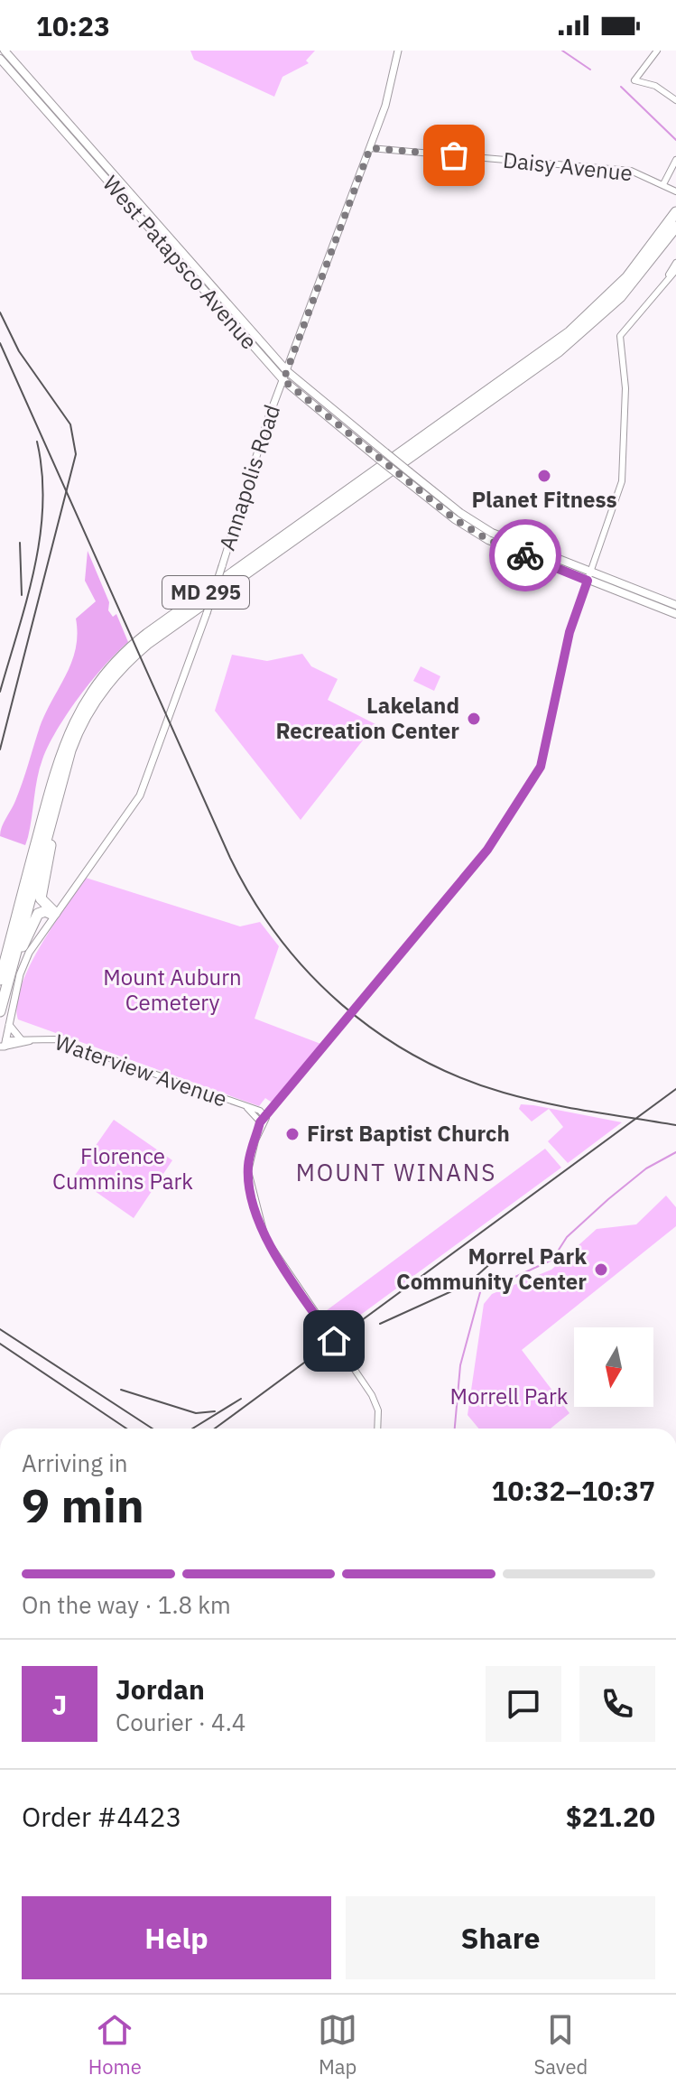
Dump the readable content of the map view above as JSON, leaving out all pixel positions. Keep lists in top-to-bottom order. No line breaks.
{"streets":{"highway":["MD 295"],"main road":["West Patapsco Avenue","Annapolis Road"],"street":["Daisy Avenue","Waterview Avenue"]},"crossings":[["Daisy Avenue","Annapolis Road"],["West Patapsco Avenue","Annapolis Road"],["Annapolis Road","Waterview Avenue"]],"districts":["MOUNT WINANS"],"parks":["Mount Auburn Cemetery","Florence Cummins Park","Morrell Park"],"places":["Planet Fitness","Lakeland Recreation Center","First Baptist Church","Morrel Park Community Center"],"north":"bottom","page":{"status":"10:23","heading":["9 min","Arriving in","10:32–10:37"],"panel":["Jordan","Courier · 4.4","Order #4423","$21.20"],"bar":"On the way · 1.8 km","round":"J","buttons":["Help","Share"],"tabs":["Home","Map","Saved"]}}
